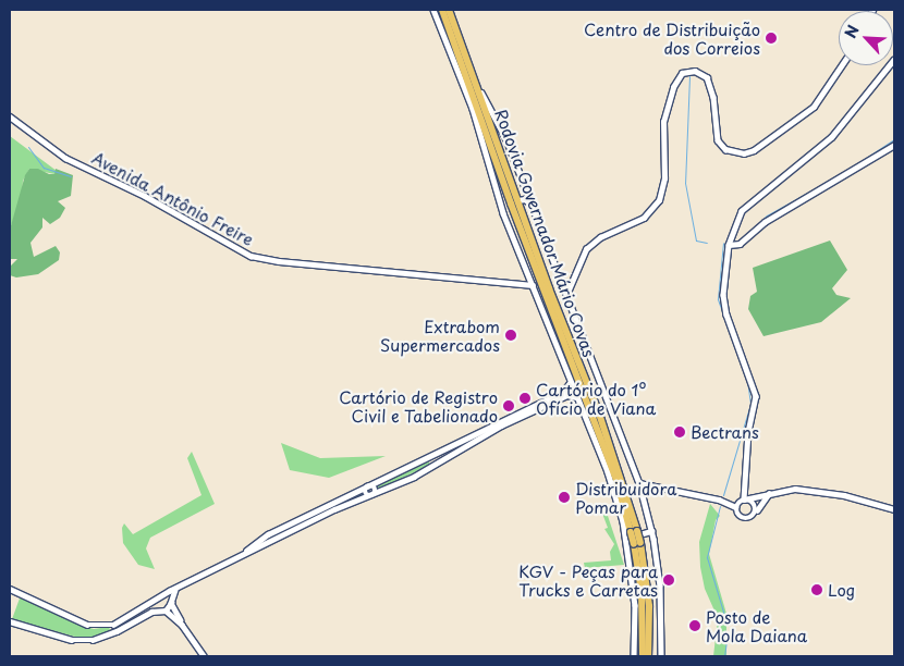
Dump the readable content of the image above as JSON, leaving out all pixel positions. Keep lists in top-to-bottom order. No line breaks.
{"streets":{"highway":["Rodovia Governador Mário Covas"],"street":["Avenida Antônio Freire"]},"places":["Centro de Distribuição dos Correios","Extrabom Supermercados","Cartório do 1º Ofício de Viana","Cartório de Registro Civil e Tabelionado","Bectrans","Distribuidora Pomar","KGV - Peças para Trucks e Carretas","Log","Posto de Mola Daiana"],"north":"top left"}
